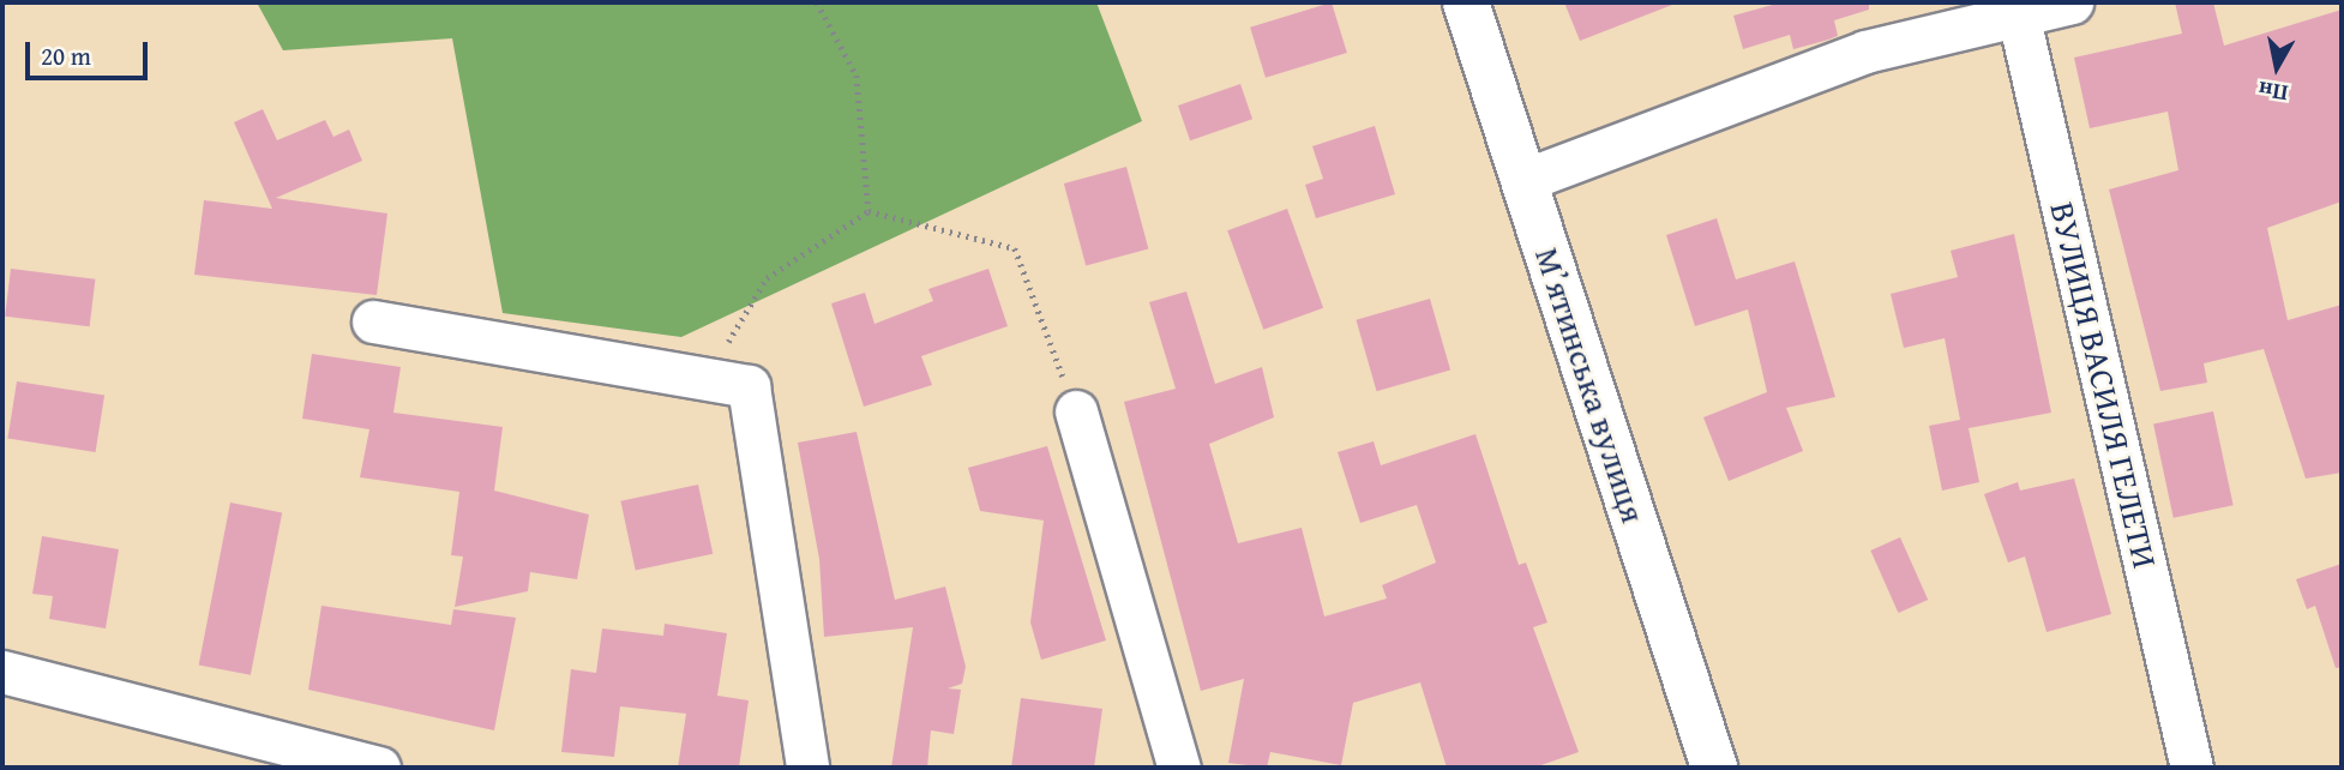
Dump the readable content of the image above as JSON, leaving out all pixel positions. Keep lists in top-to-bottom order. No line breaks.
{"streets":{"street":["Мʼятинська вулиця","ВУЛИЦЯ ВАСИЛЯ ГЕЛЕТИ"]},"scale_bar":"20 m","north":"bottom"}
